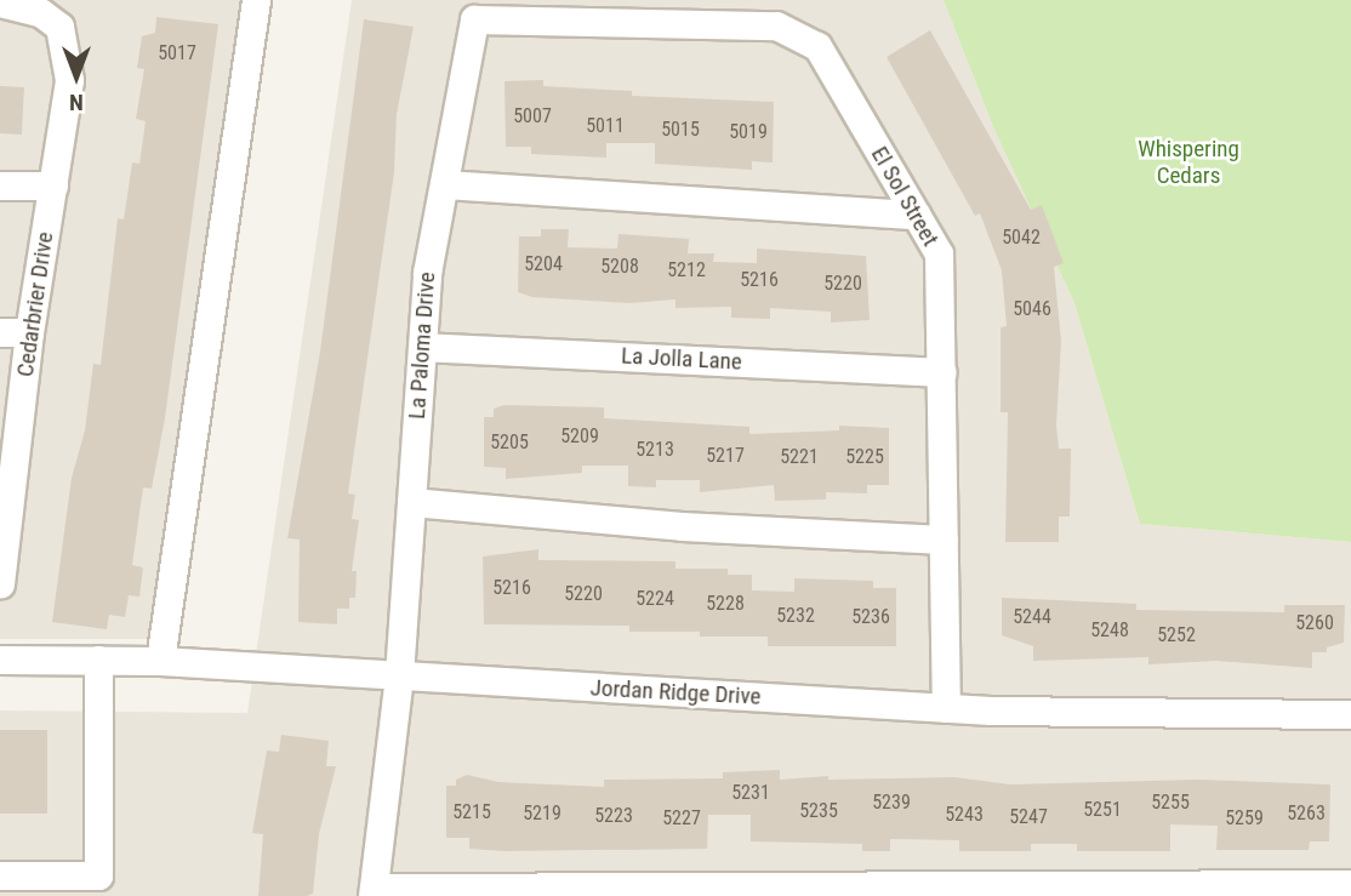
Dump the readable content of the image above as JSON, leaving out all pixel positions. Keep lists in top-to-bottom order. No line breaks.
{"streets":{"street":["El Sol Street","Cedarbrier Drive","La Paloma Drive","La Jolla Lane","Jordan Ridge Drive"]},"crossings":[["El Sol Street","La Paloma Drive"],["El Sol Street","La Jolla Lane"],["El Sol Street","Jordan Ridge Drive"],["La Paloma Drive","La Jolla Lane"],["La Paloma Drive","Jordan Ridge Drive"]],"parks":["Whispering Cedars"],"house_numbers":["5017","5007","5011","5015","5019","5042","5204","5208","5212","5216","5220","5046","5209","5205","5213","5217","5221","5225","5216","5220","5224","5228","5232","5236","5244","5260","5248","5252","5231","5239","5255","5251","5235","5215","5219","5263","5243","5223","5247","5227","5259"],"north":"bottom"}
